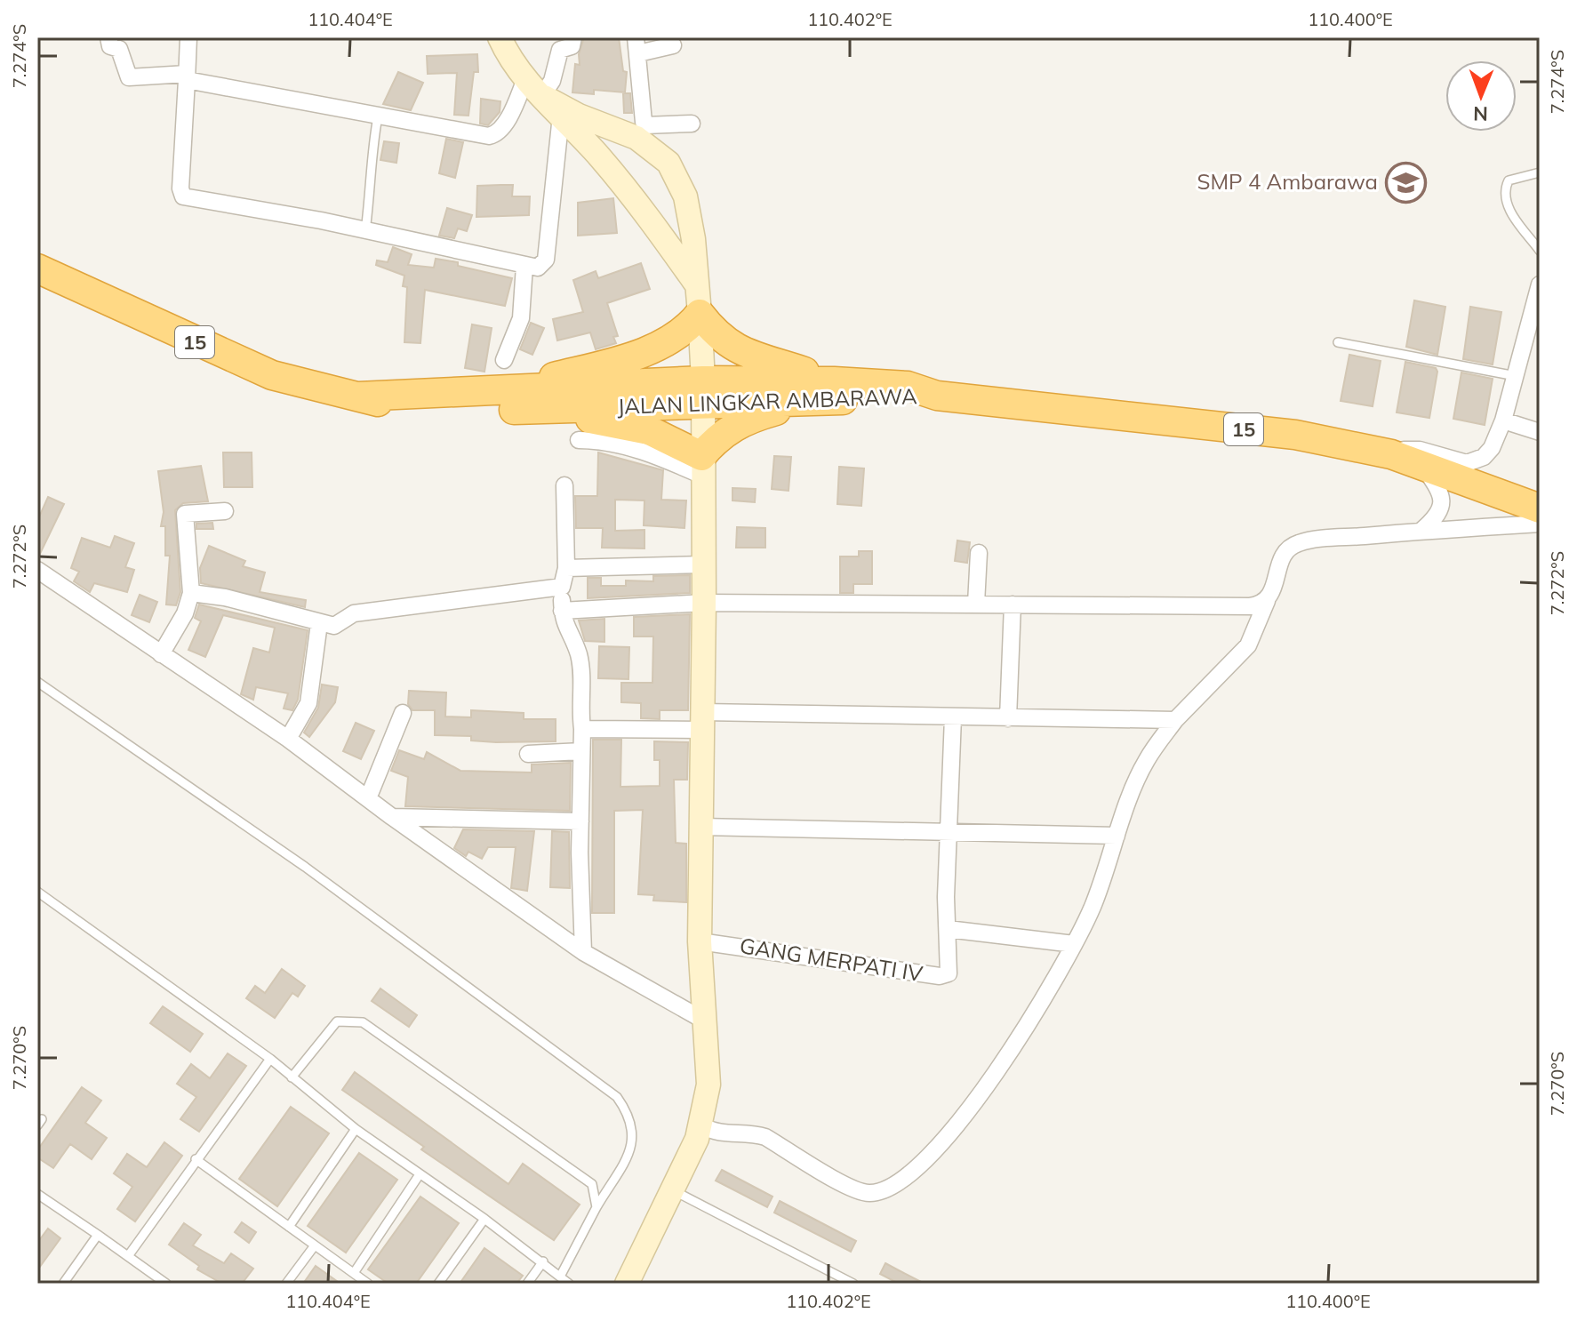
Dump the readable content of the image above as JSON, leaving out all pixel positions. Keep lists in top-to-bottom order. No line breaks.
{"streets":{"highway":["15","JALAN LINGKAR AMBARAWA"],"street":["GANG MERPATI IV"]},"crossings":[["15","JALAN LINGKAR AMBARAWA"]],"places":{"school or university":["SMP 4 Ambarawa"]},"north":"bottom","coordinates":["110.404°E","110.402°E","110.400°E","7.274°S","7.272°S","7.270°S"]}
